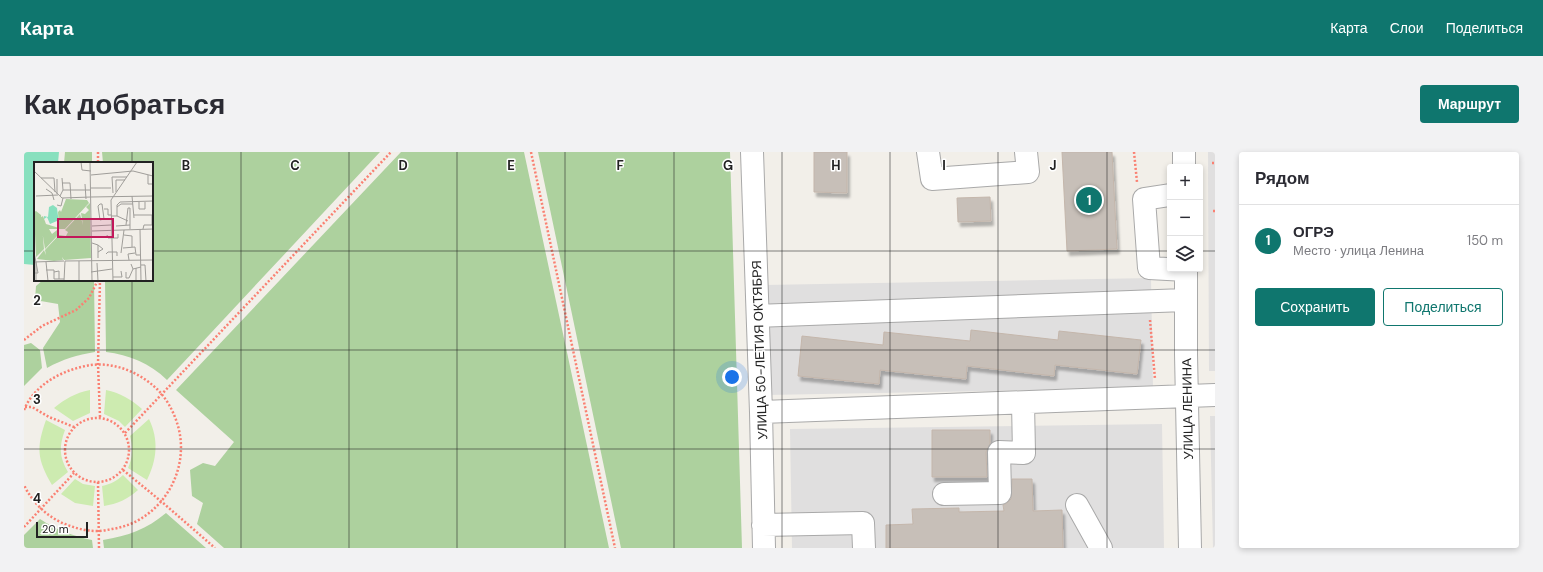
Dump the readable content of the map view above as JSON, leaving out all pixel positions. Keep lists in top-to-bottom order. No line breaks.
{"streets":{"street":["УЛИЦА 50-ЛЕТИЯ ОКТЯБРЯ","УЛИЦА ЛЕНИНА"]},"scale_bar":"20 m","page":{"header":"Карта","nav":["Карта","Слои","Поделиться"],"buttons":["Маршрут",["Сохранить","Поделиться"]],"title":"Как добраться","heading":"Рядом","map_buttons":["+","−"],"pins":"1","list":[{"mark":"1","name":"ОГРЭ","note":"Место · улица Ленина","value":"150 m"}],"scale":"20 m"},"grid":{"columns":["B","C","D","E","F","G","H","I","J"],"rows":["2","3","4"]}}
